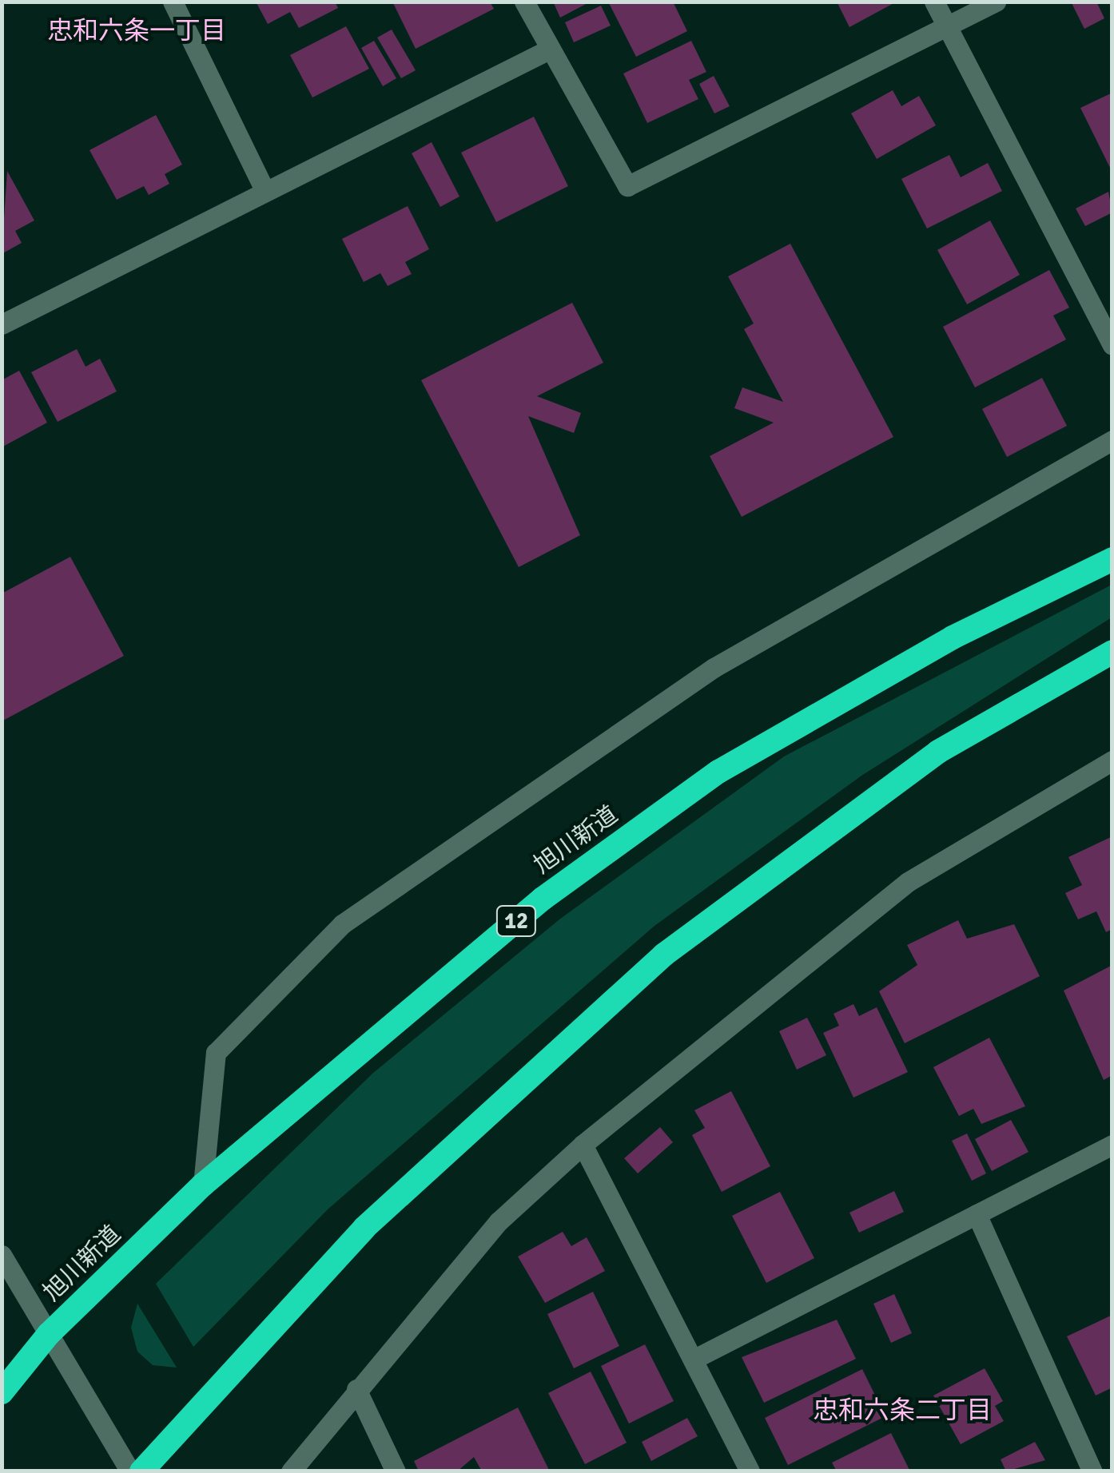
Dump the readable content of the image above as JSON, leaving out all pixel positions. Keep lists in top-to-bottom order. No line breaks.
{"streets":{"highway":["旭川新道","12"]},"districts":["忠和六条一丁目","忠和六条二丁目"]}
